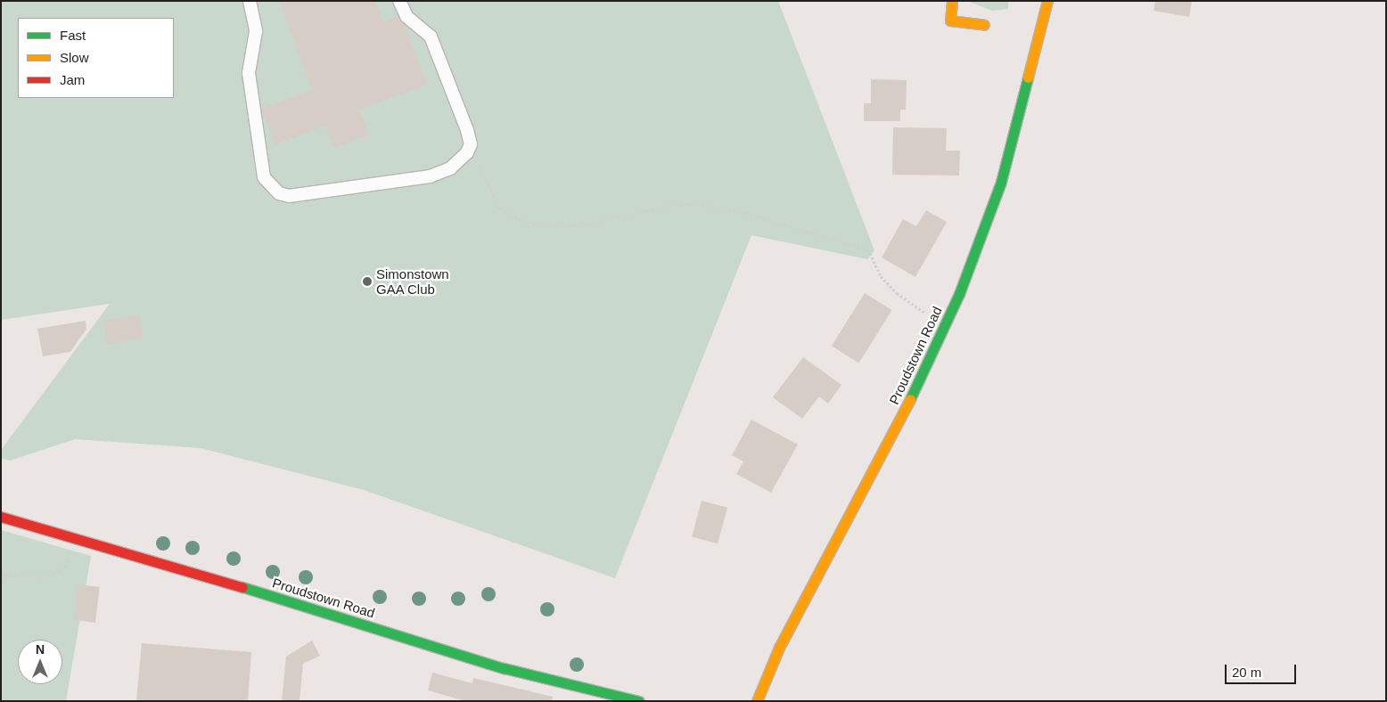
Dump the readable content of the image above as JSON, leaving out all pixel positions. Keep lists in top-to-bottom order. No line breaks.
{"streets":{"main road":["Proudstown Road"]},"places":["Simonstown GAA Club"],"legend":["Fast","Slow","Jam"],"scale_bar":"20 m","north":"top"}
